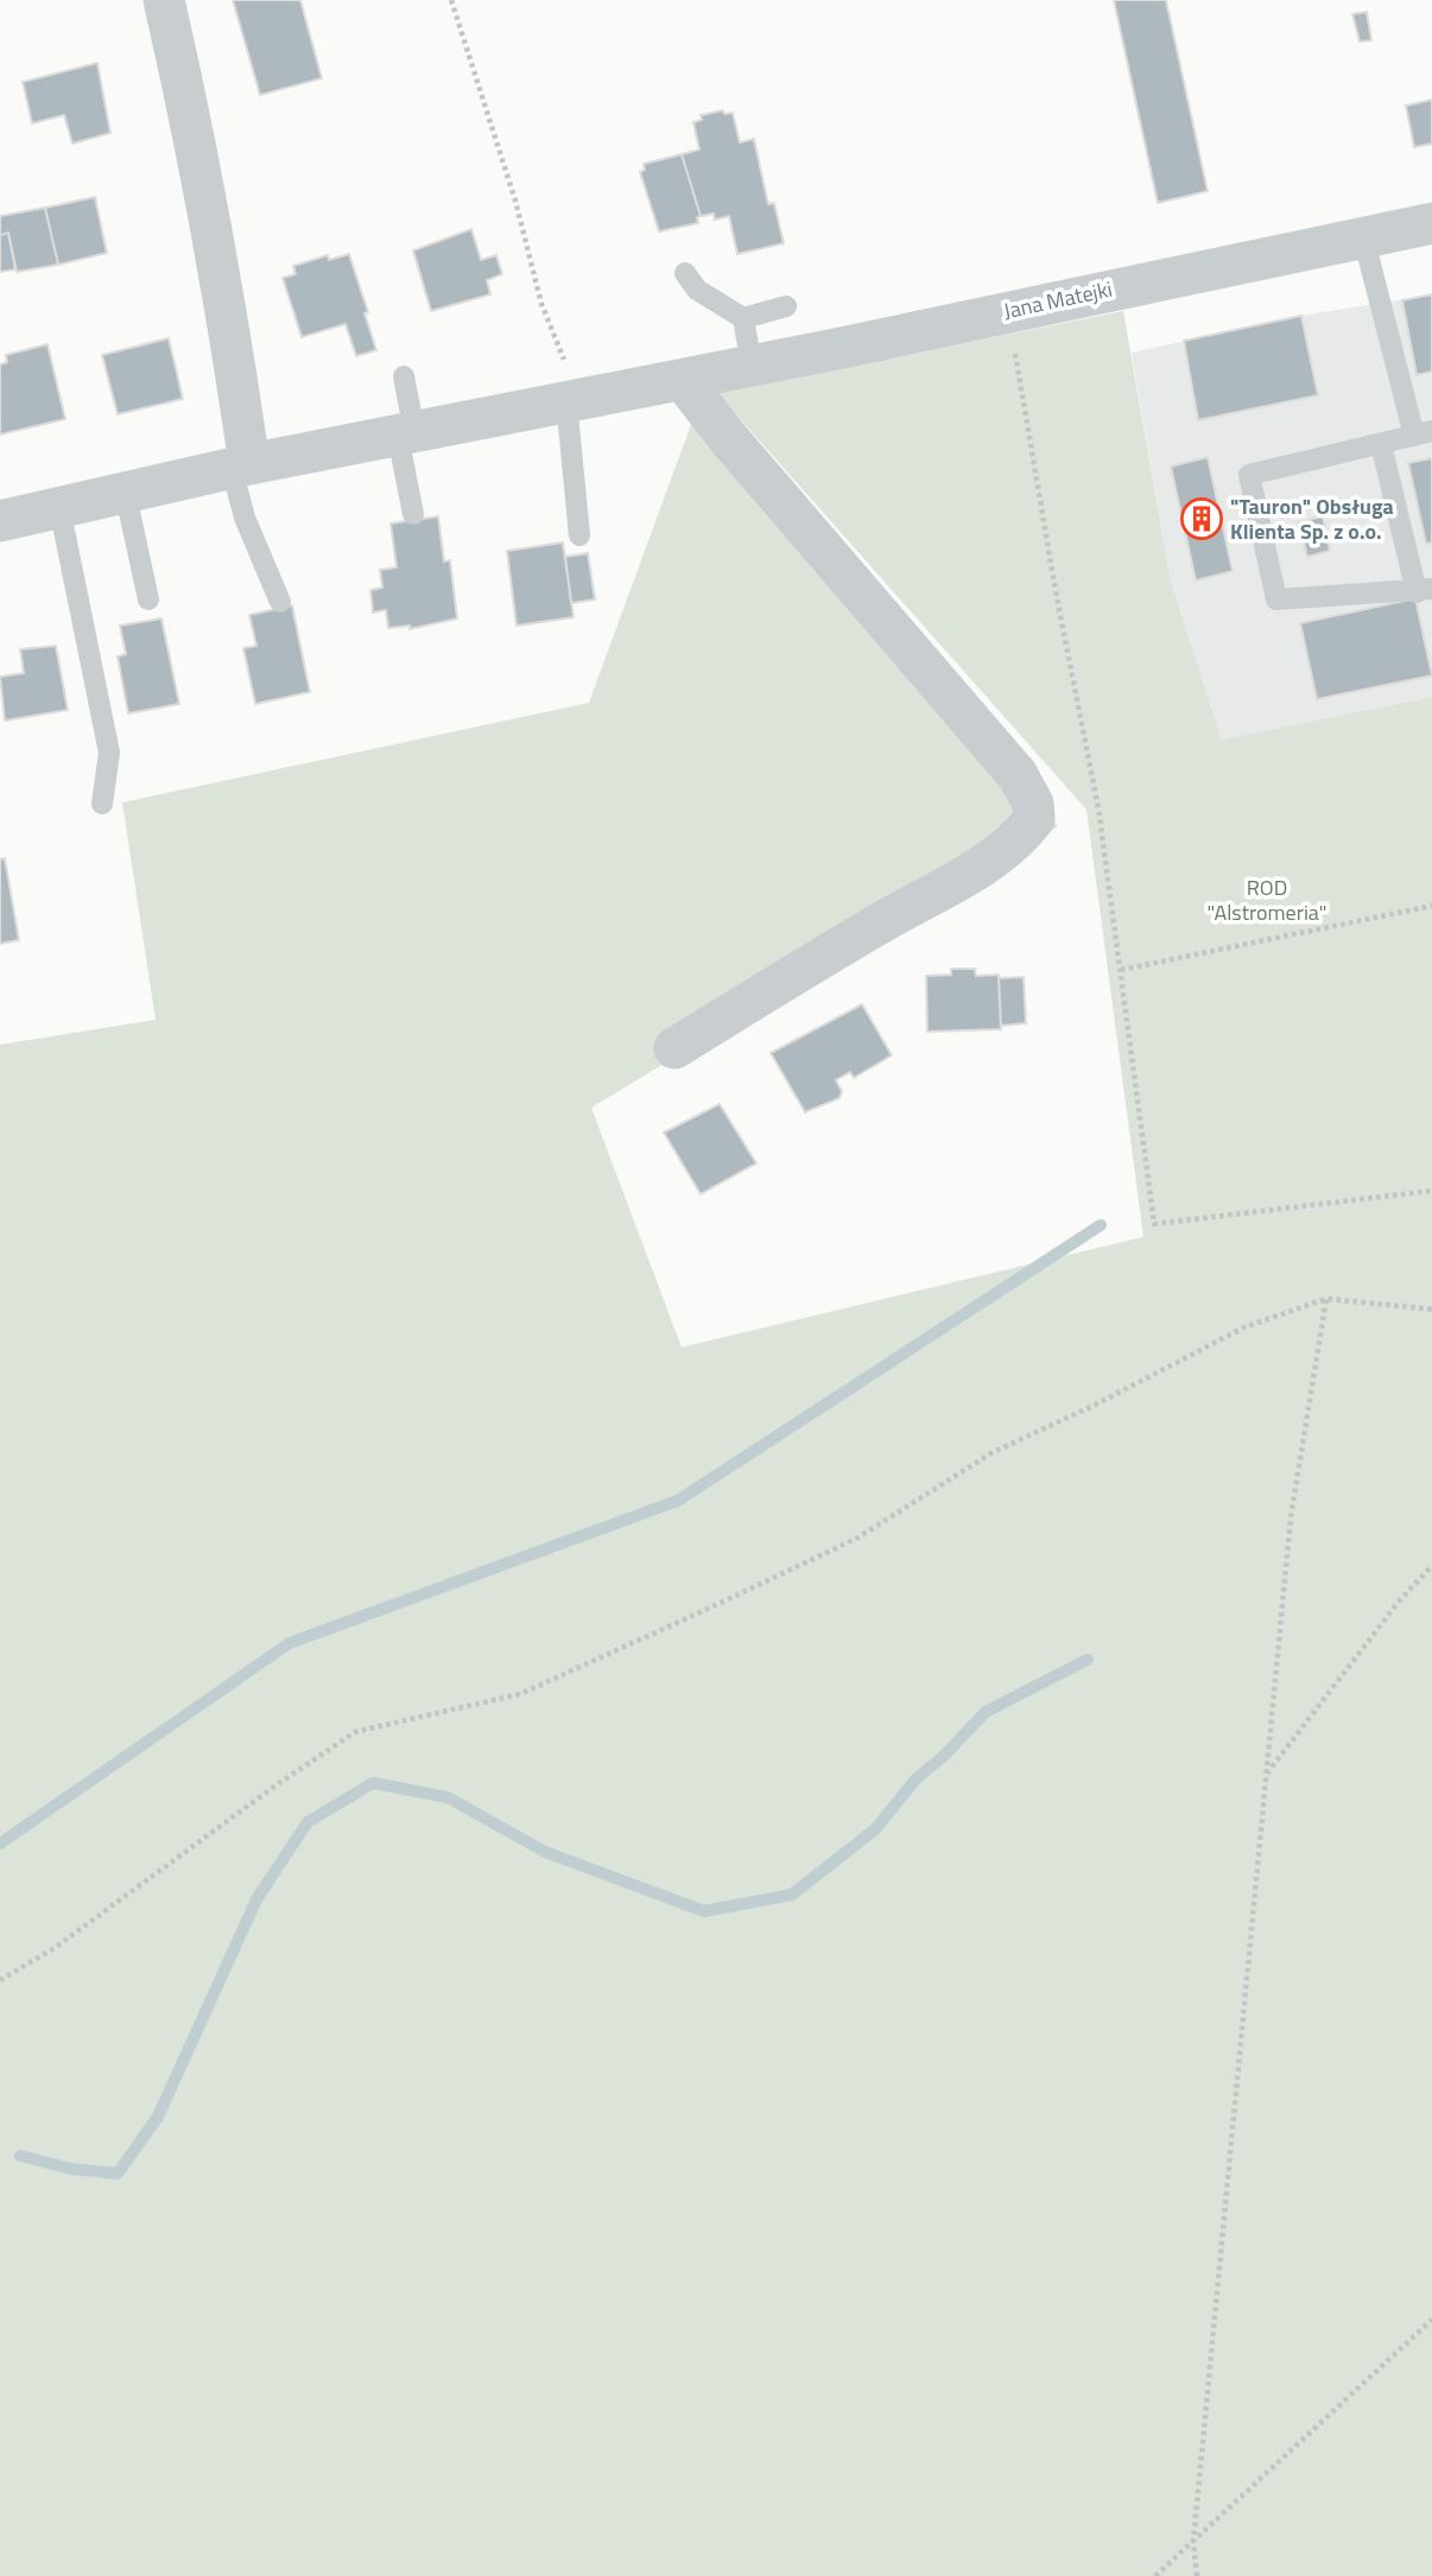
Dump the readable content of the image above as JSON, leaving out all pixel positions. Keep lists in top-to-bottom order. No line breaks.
{"streets":{"street":["Jana Matejki"]},"parks":["ROD \"Alstromeria\""],"places":{"building":["\"Tauron\" Obsługa Klienta Sp. z o.o."]}}
